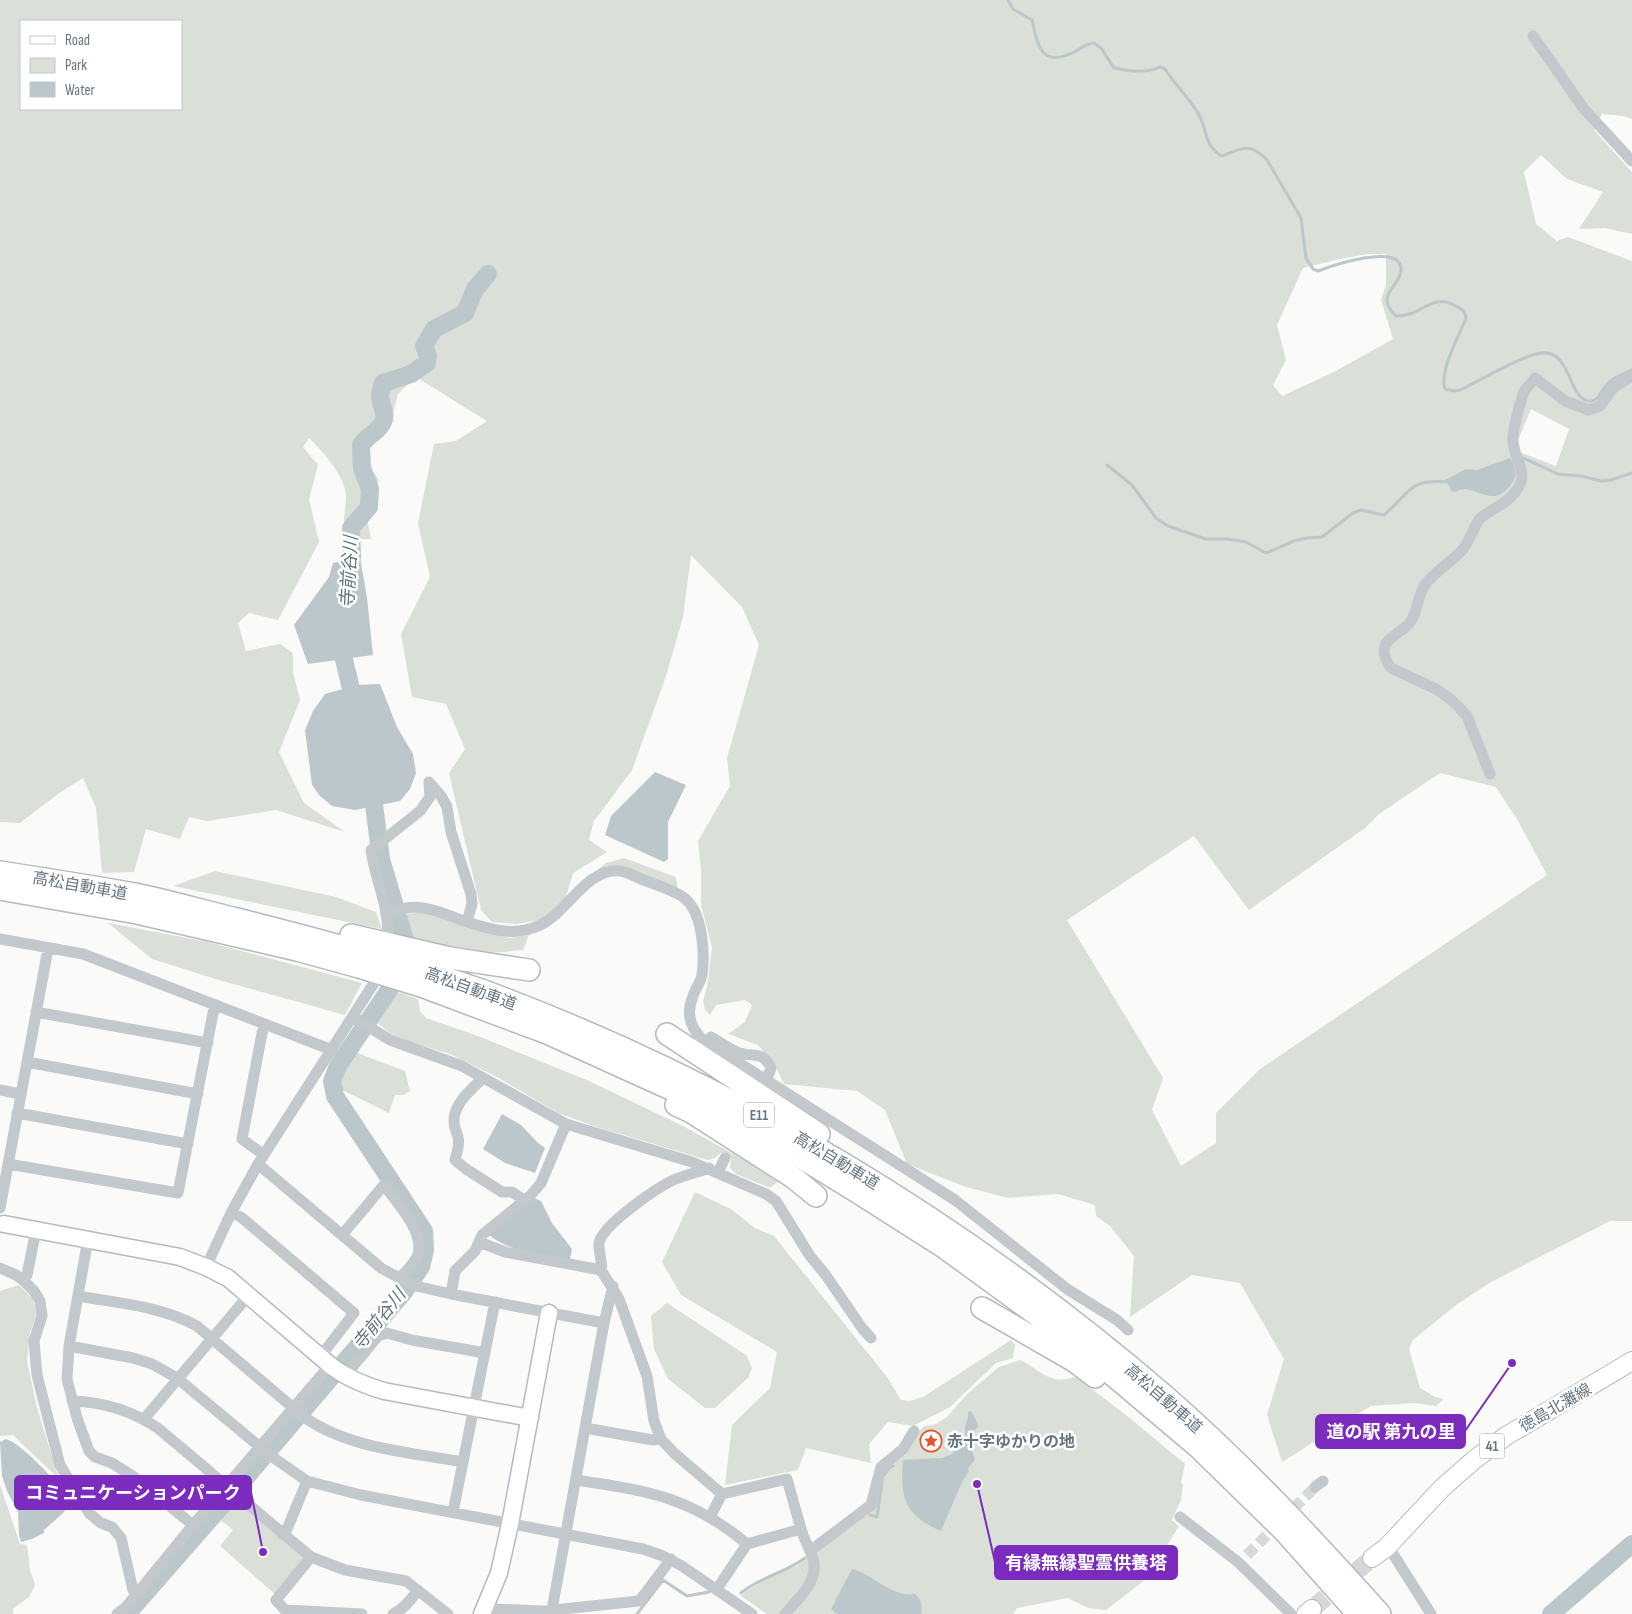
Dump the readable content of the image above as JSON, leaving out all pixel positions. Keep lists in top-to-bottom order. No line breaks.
{"streets":{"highway":["高松自動車道","E11"],"main road":["徳島北灘線","41"]},"water":["寺前谷川"],"places":{"other":["道の駅 第九の里","有縁無縁聖霊供養塔","コミュニケーションパーク"],"place":["赤十字ゆかりの地"]},"legend":["Road","Park","Water"]}
